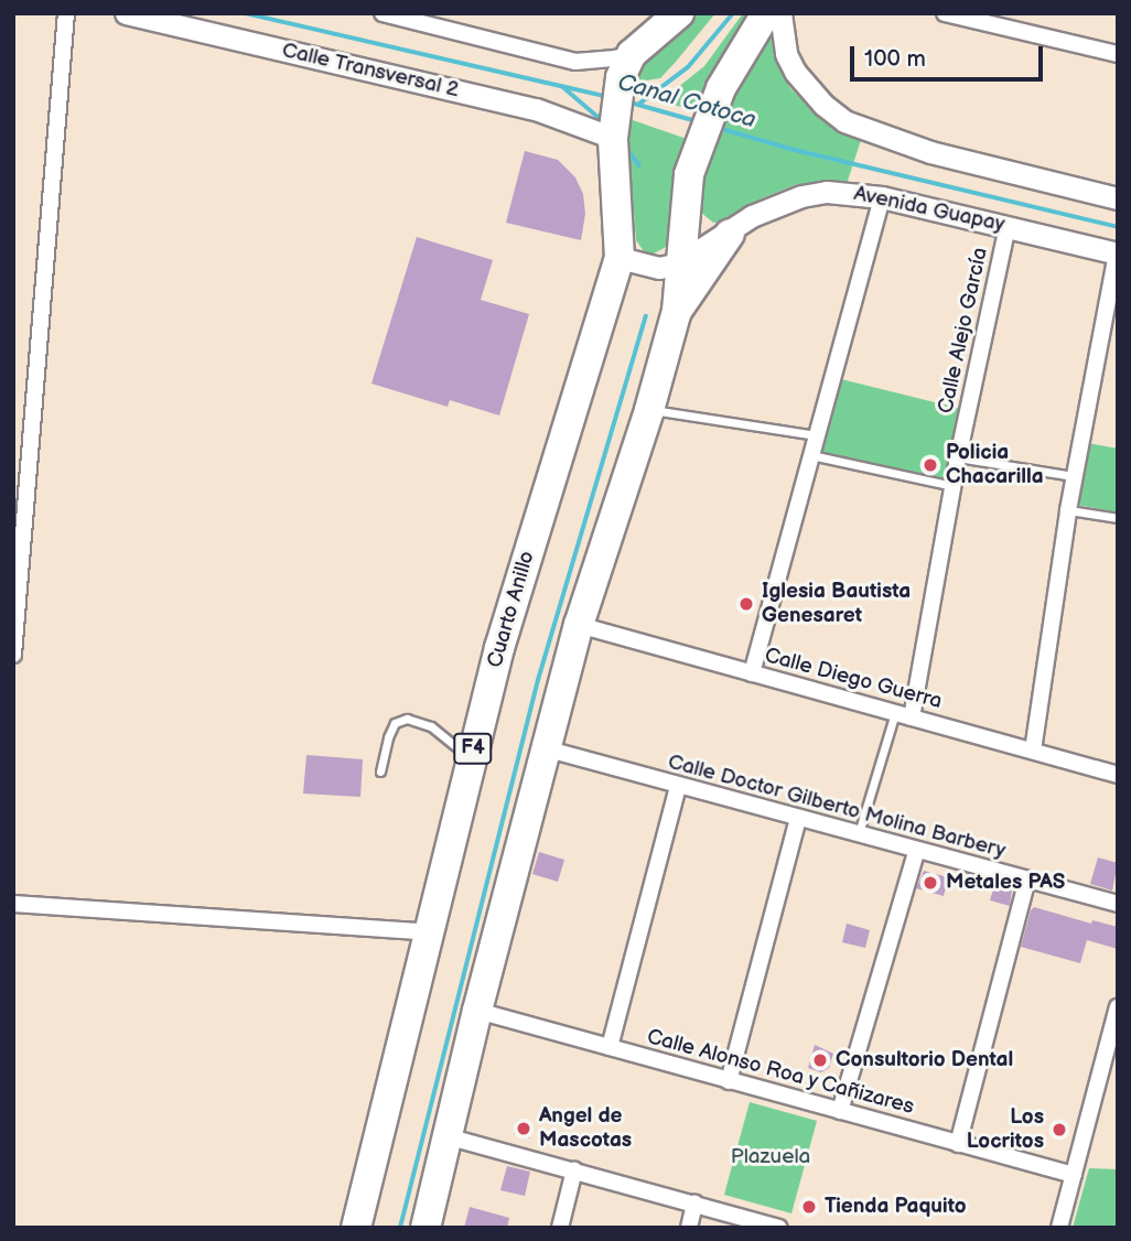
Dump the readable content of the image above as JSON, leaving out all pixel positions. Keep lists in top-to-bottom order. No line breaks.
{"streets":{"highway":["Cuarto Anillo","F4"],"main road":["Calle Transversal 2","Avenida Guapay"],"street":["Calle Alejo García","Calle Diego Guerra","Calle Doctor Gilberto Molina Barbery","Calle Alonso Roa y Cañizares"]},"crossings":[["Calle Transversal 2","Cuarto Anillo"],["Avenida Guapay","Calle Alejo García"],["Calle Alejo García","Calle Diego Guerra"]],"water":["Canal Cotoca"],"parks":["Plazuela"],"places":["Policia Chacarilla","Iglesia Bautista Genesaret","Metales PAS","Consultorio Dental","Angel de Mascotas","Los Locritos","Tienda Paquito"],"scale_bar":"100 m"}
